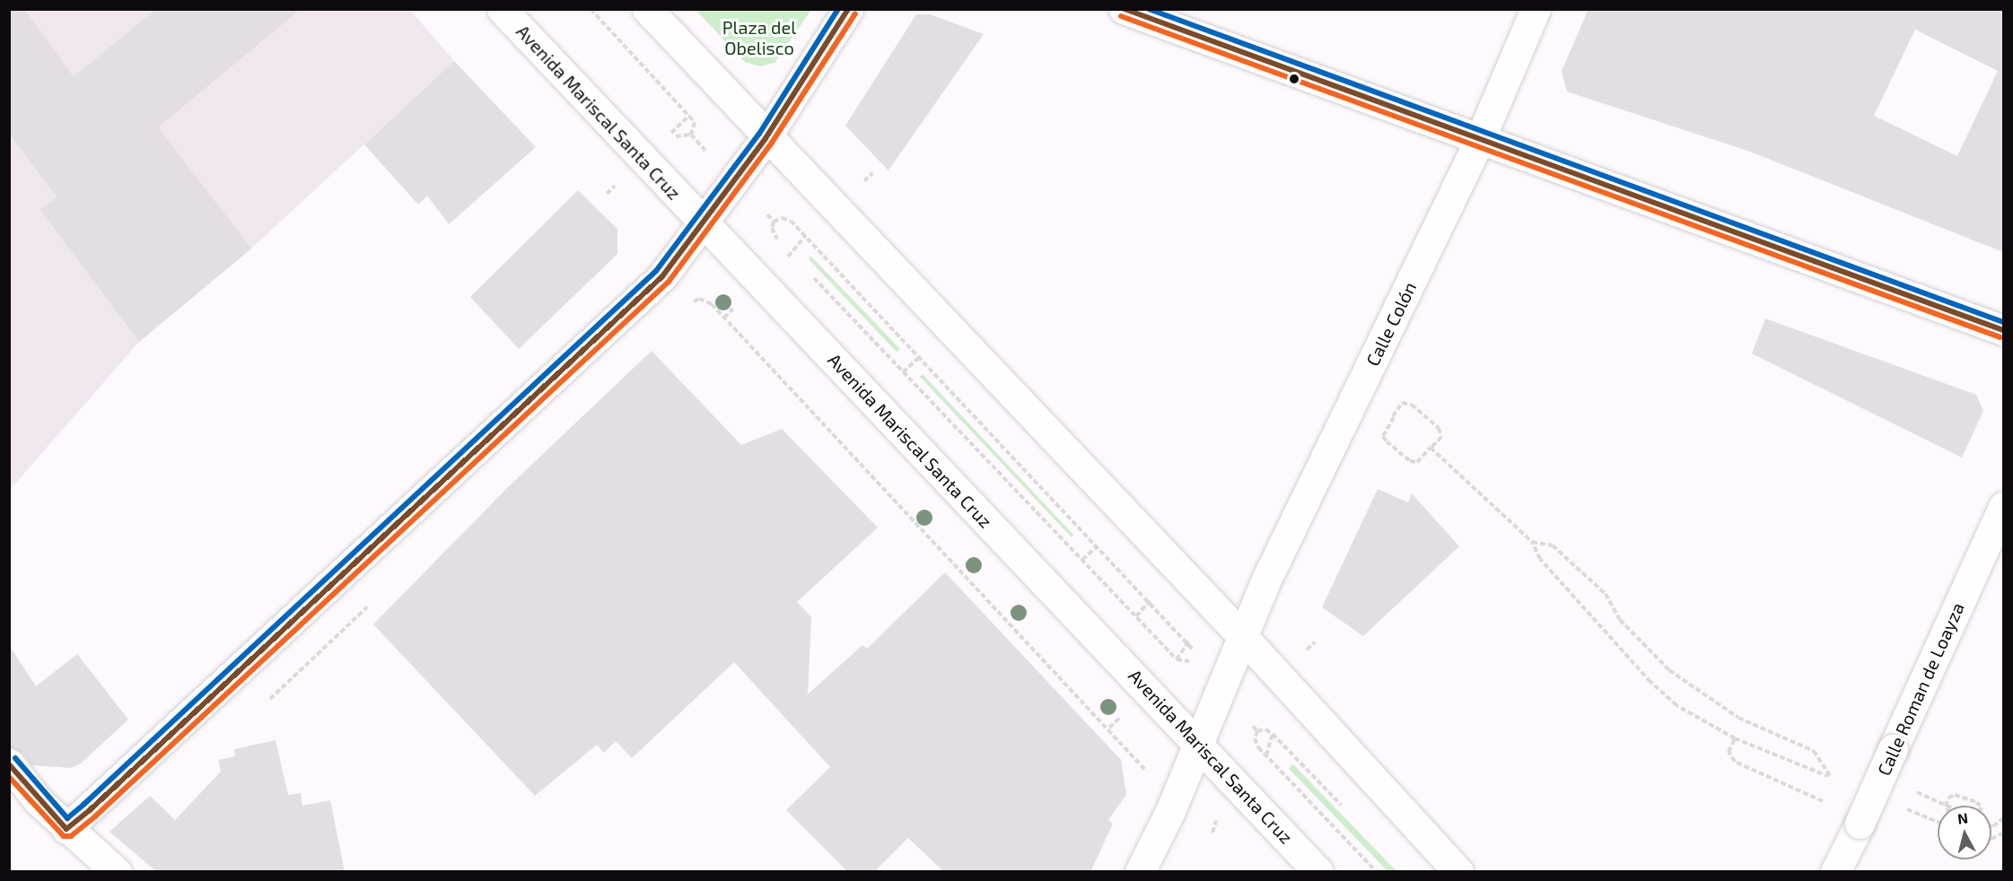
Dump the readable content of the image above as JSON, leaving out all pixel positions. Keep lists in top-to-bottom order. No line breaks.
{"streets":{"main road":["Avenida Mariscal Santa Cruz","Calle Colón","Calle Roman de Loayza"]},"crossings":[["Avenida Mariscal Santa Cruz","Calle Colón"]],"parks":["Plaza del Obelisco"],"north":"top"}
